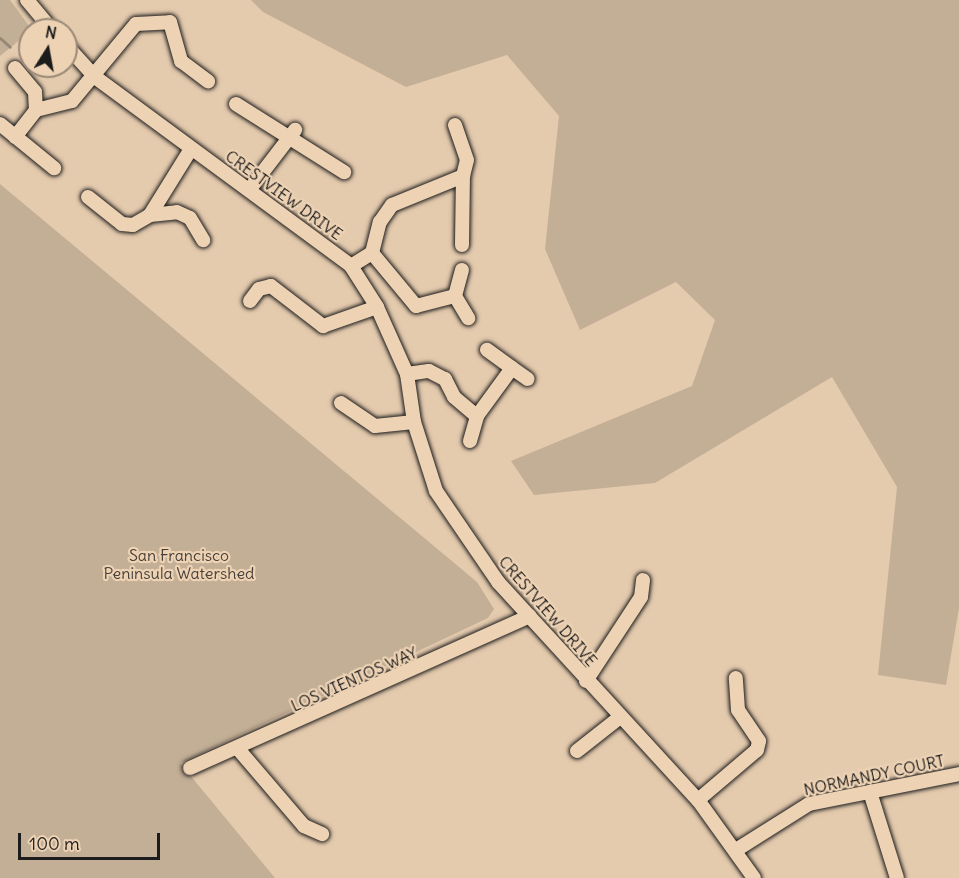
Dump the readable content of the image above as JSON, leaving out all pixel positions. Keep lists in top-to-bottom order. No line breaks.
{"streets":{"street":["CRESTVIEW DRIVE","LOS VIENTOS WAY","NORMANDY COURT"]},"crossings":[["CRESTVIEW DRIVE","LOS VIENTOS WAY"],["CRESTVIEW DRIVE","NORMANDY COURT"]],"parks":["San Francisco Peninsula Watershed"],"scale_bar":"100 m","north":"top"}
